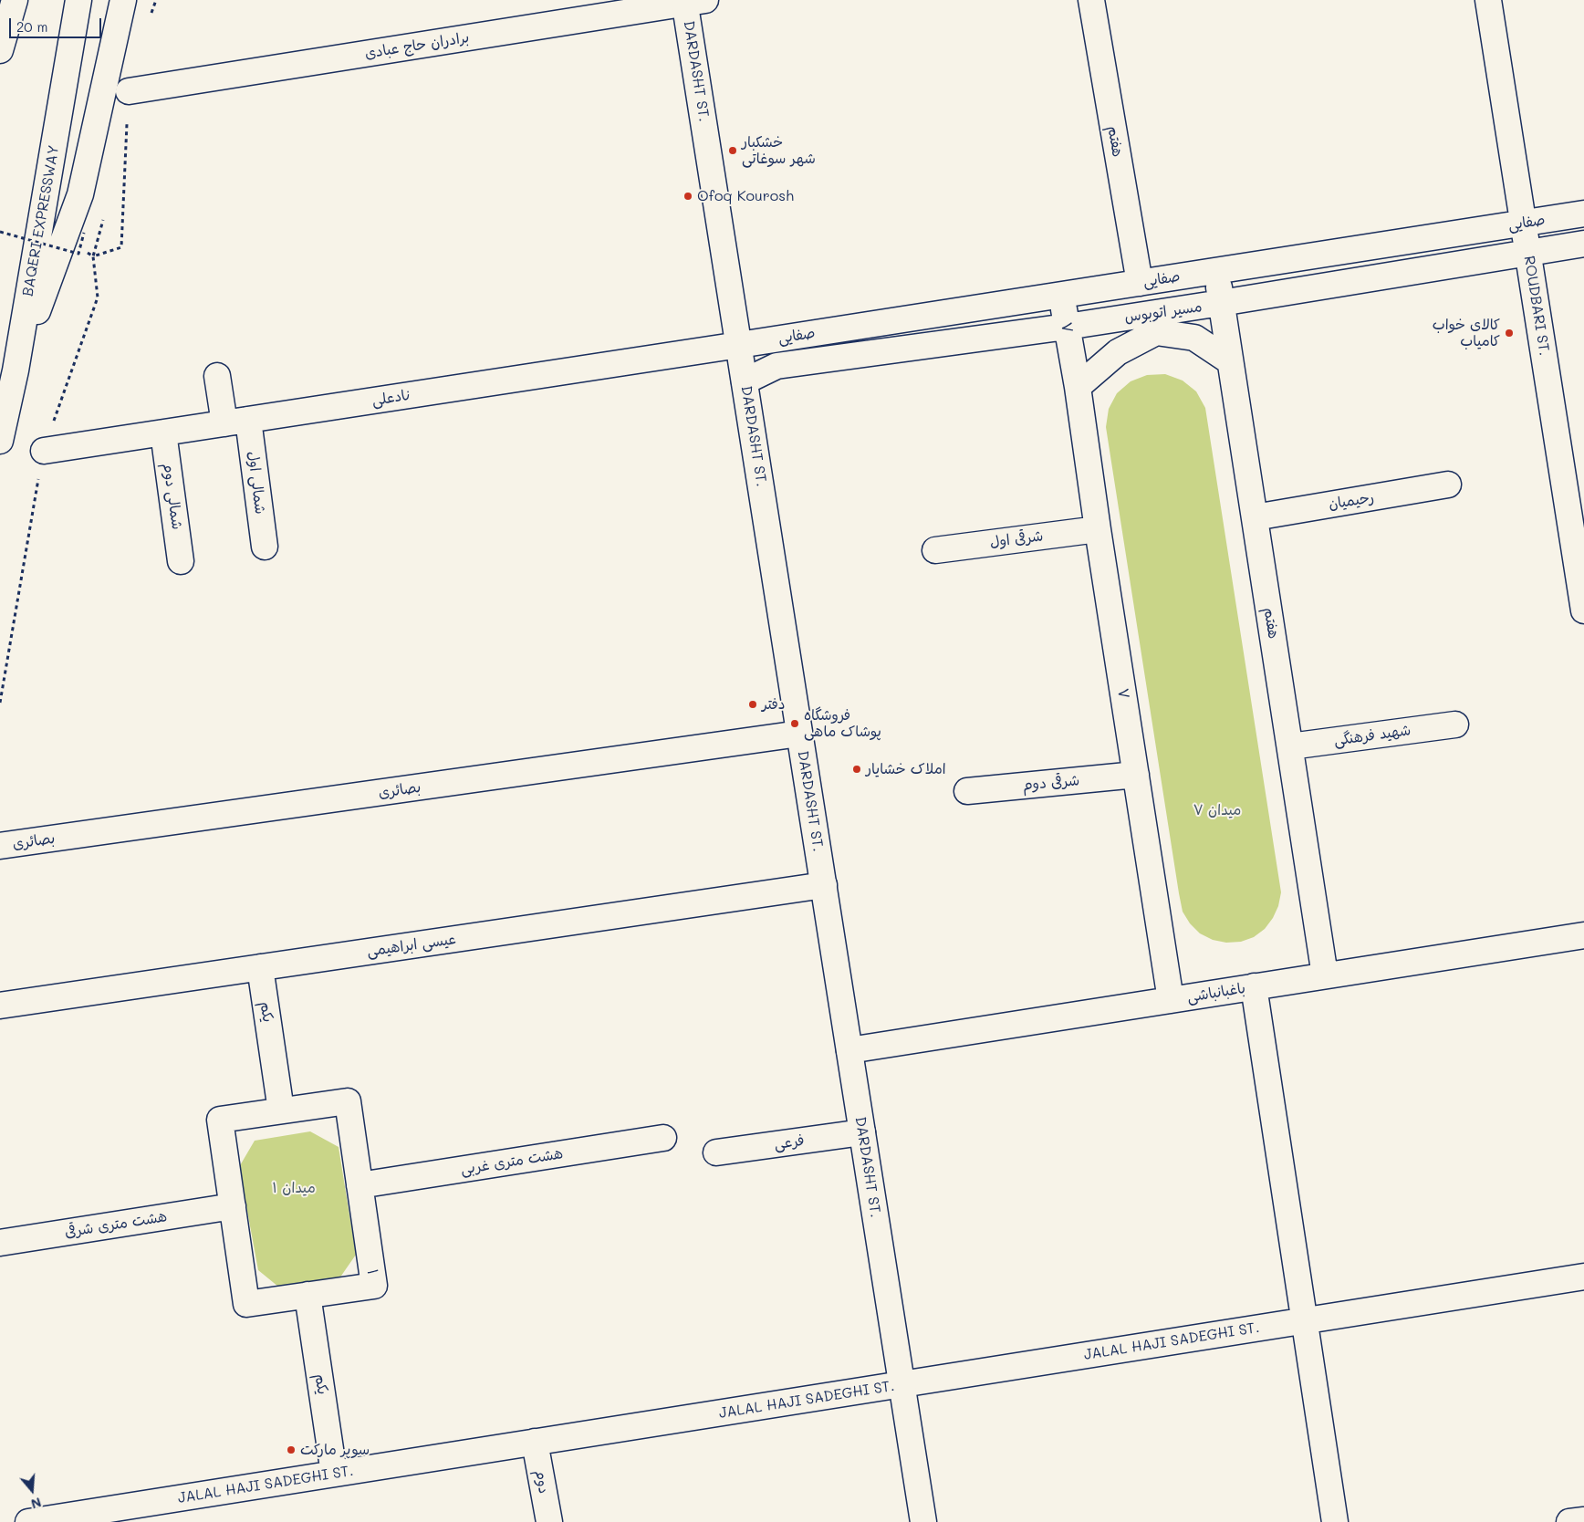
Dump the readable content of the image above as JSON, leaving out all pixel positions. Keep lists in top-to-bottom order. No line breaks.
{"streets":{"main road":["برادران حاج عبادی","DARDASHT ST.","هفتم","BAQERI EXPRESSWAY","صفایی","ROUDBARI ST.","مسیر اتوبوس","۷","نادعلی","شمالی اول","شمالی دوم","رحیمیان","شرقی اول","شهید فرهنگی","شرقی دوم","بصائری","عیسی ابراهیمی","باغبانباشی","یکم","فرعی","هشت متری غربی","هشت متری شرقی","۱","JALAL HAJI SADEGHI ST.","دوم"]},"crossings":[["برادران حاج عبادی","DARDASHT ST."],["DARDASHT ST.","صفایی"],["DARDASHT ST.","مسیر اتوبوس"],["DARDASHT ST.","نادعلی"],["DARDASHT ST.","بصائری"],["DARDASHT ST.","عیسی ابراهیمی"],["DARDASHT ST.","باغبانباشی"],["DARDASHT ST.","فرعی"],["DARDASHT ST.","JALAL HAJI SADEGHI ST."],["هفتم","صفایی"],["هفتم","مسیر اتوبوس"],["هفتم","رحیمیان"],["هفتم","شهید فرهنگی"],["هفتم","باغبانباشی"],["صفایی","ROUDBARI ST."],["صفایی","۷"],["صفایی","نادعلی"],["ROUDBARI ST.","مسیر اتوبوس"],["مسیر اتوبوس","۷"],["۷","شرقی اول"],["۷","شرقی دوم"],["۷","باغبانباشی"],["نادعلی","شمالی اول"],["نادعلی","شمالی دوم"],["عیسی ابراهیمی","یکم"],["یکم","۱"],["یکم","JALAL HAJI SADEGHI ST."],["هشت متری غربی","۱"],["هشت متری شرقی","۱"],["JALAL HAJI SADEGHI ST.","دوم"]],"parks":["میدان ۷","میدان ۱"],"places":["خشکبار شهر سوغاتی","Ofoq Kourosh","کالای خواب کامیاب","دفتر","فروشگاه پوشاک ماهی","املاک خشایار","سوپر مارکت"],"scale_bar":"20 m","north":"bottom"}
